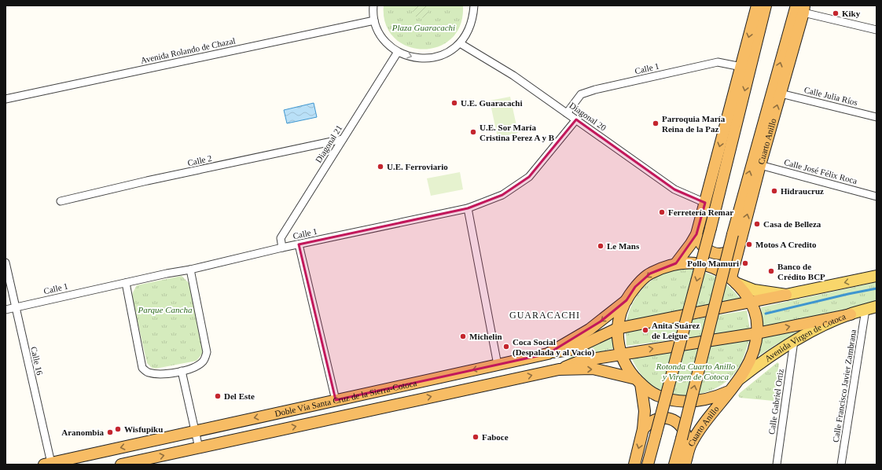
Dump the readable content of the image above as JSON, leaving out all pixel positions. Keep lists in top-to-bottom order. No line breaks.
{"streets":{"highway":["Cuarto Anillo","Doble Vía Santa Cruz de la Sierra-Cotoca"],"main road":["Avenida Virgen de Cotoca"],"street":["Avenida Rolando de Chazal","Calle 1","Calle Julia Ríos","Diagonal 20","Diagonal 21","Calle 2","Calle José Félix Roca","Calle 16","Calle Francisco Javier Zambrana","Calle Gabriel Ortiz"]},"crossings":[["Calle 1","Diagonal 20"],["Calle 1","Diagonal 21"],["Calle 1","Calle 16"],["Calle Julia Ríos","Cuarto Anillo"],["Cuarto Anillo","Calle José Félix Roca"],["Diagonal 21","Calle 2"],["Avenida Virgen de Cotoca","Calle Francisco Javier Zambrana"],["Avenida Virgen de Cotoca","Calle Gabriel Ortiz"],["Calle 16","Doble Vía Santa Cruz de la Sierra-Cotoca"]],"districts":["GUARACACHI"],"parks":["Plaza Guaracachi","Parque Cancha","Rotonda Cuarto Anillo y Virgen de Cotoca"],"places":["Kiky","U.E. Guaracachi","Parroquia María Reina de la Paz","U.E. Sor María Cristina Perez A y B","U.E. Ferroviario","Hidraucruz","Ferretería Remar","Casa de Belleza","Motos A Credito","Le Mans","Pollo Mamuri","Banco de Crédito BCP","Anita Suárez de Leigue","Michelin","Coca Social (Despalada y al Vacio)","Del Este","Wisfupiku","Aranombia","Faboce"]}
